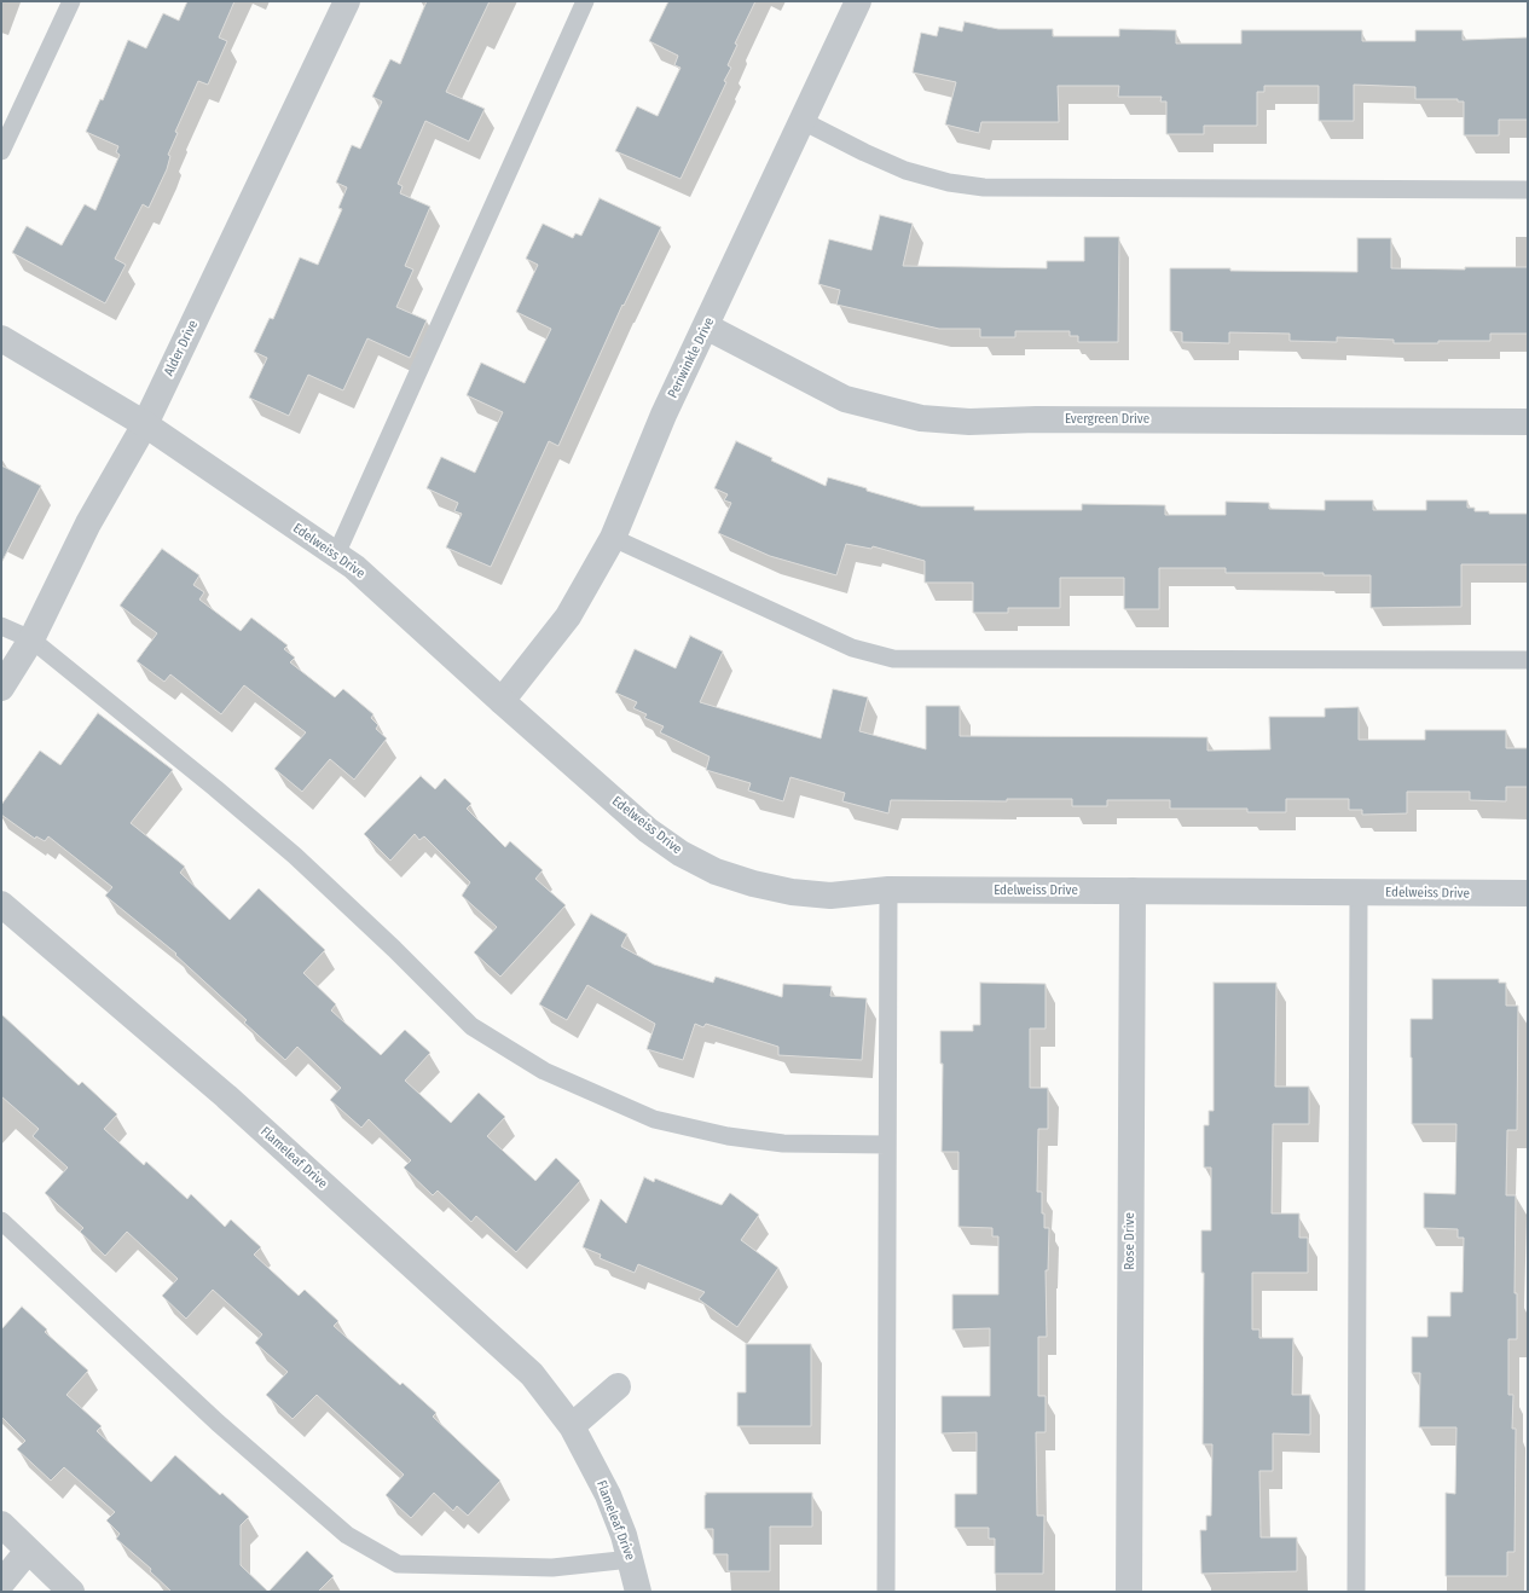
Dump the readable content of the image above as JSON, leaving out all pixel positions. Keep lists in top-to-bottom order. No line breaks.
{"streets":{"street":["Alder Drive","Periwinkle Drive","Evergreen Drive","Edelweiss Drive","Flameleaf Drive","Rose Drive"]},"crossings":[["Alder Drive","Edelweiss Drive"],["Periwinkle Drive","Evergreen Drive"],["Periwinkle Drive","Edelweiss Drive"],["Edelweiss Drive","Rose Drive"]]}
